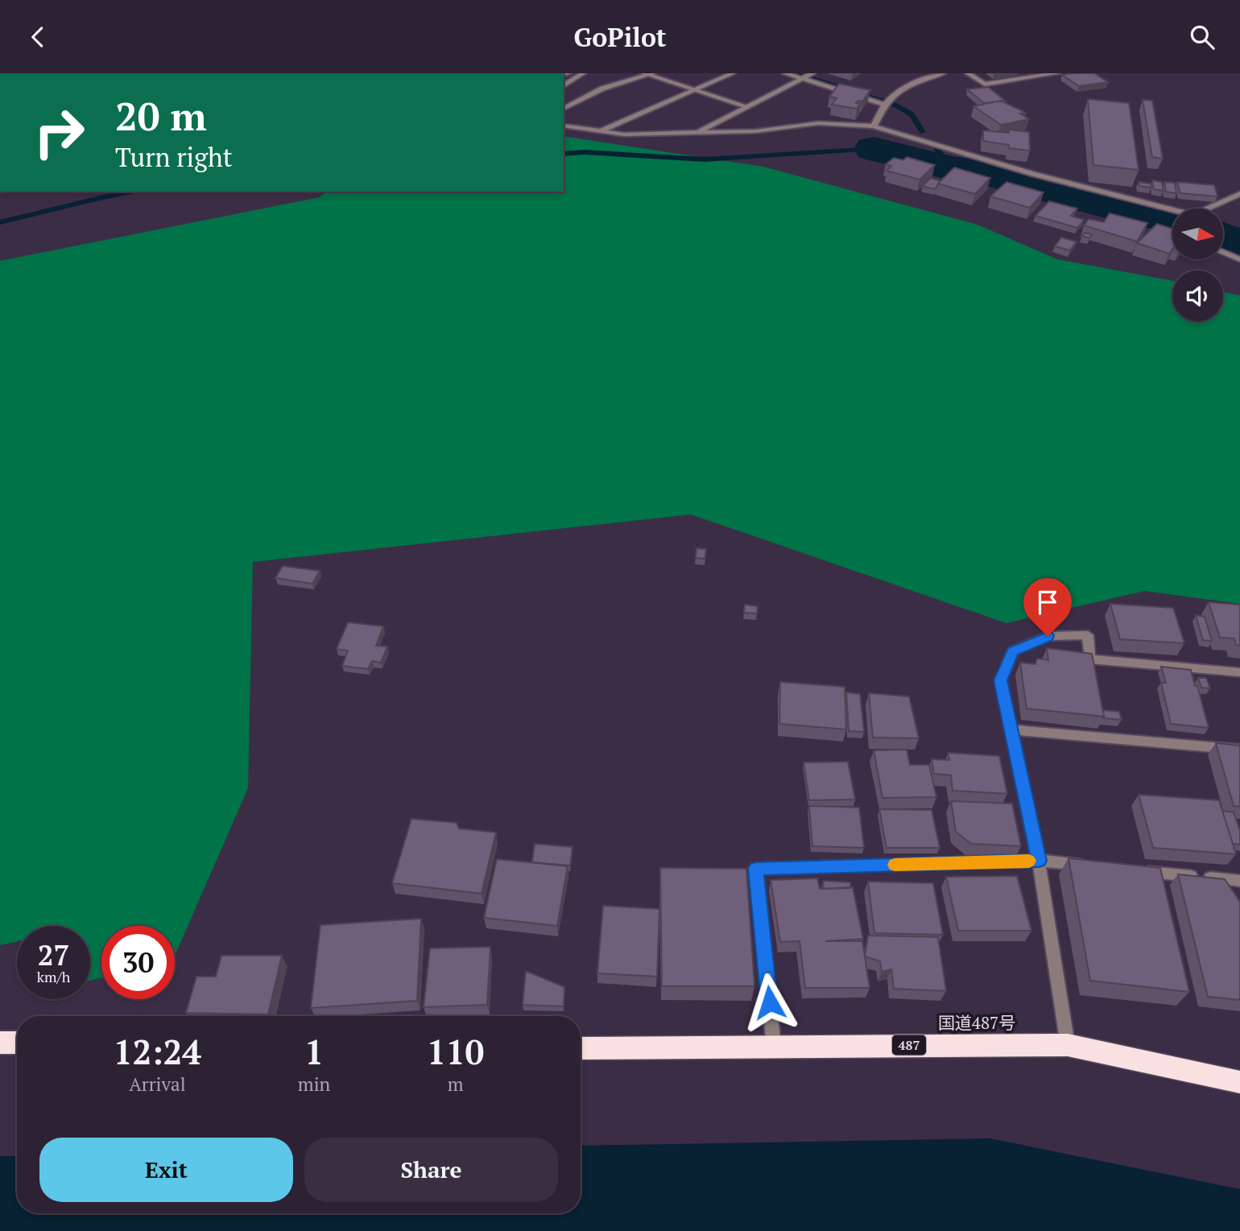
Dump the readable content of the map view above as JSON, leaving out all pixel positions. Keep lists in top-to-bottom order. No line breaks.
{"streets":{"highway":["国道487号","487"]},"north":"right","page":{"header":"GoPilot","turn":["20 m","Turn right"],"speed":"27 km/h","limit":"30","eta":["12:24","Arrival","1","min","110","m"],"buttons":["Exit","Share"]}}
